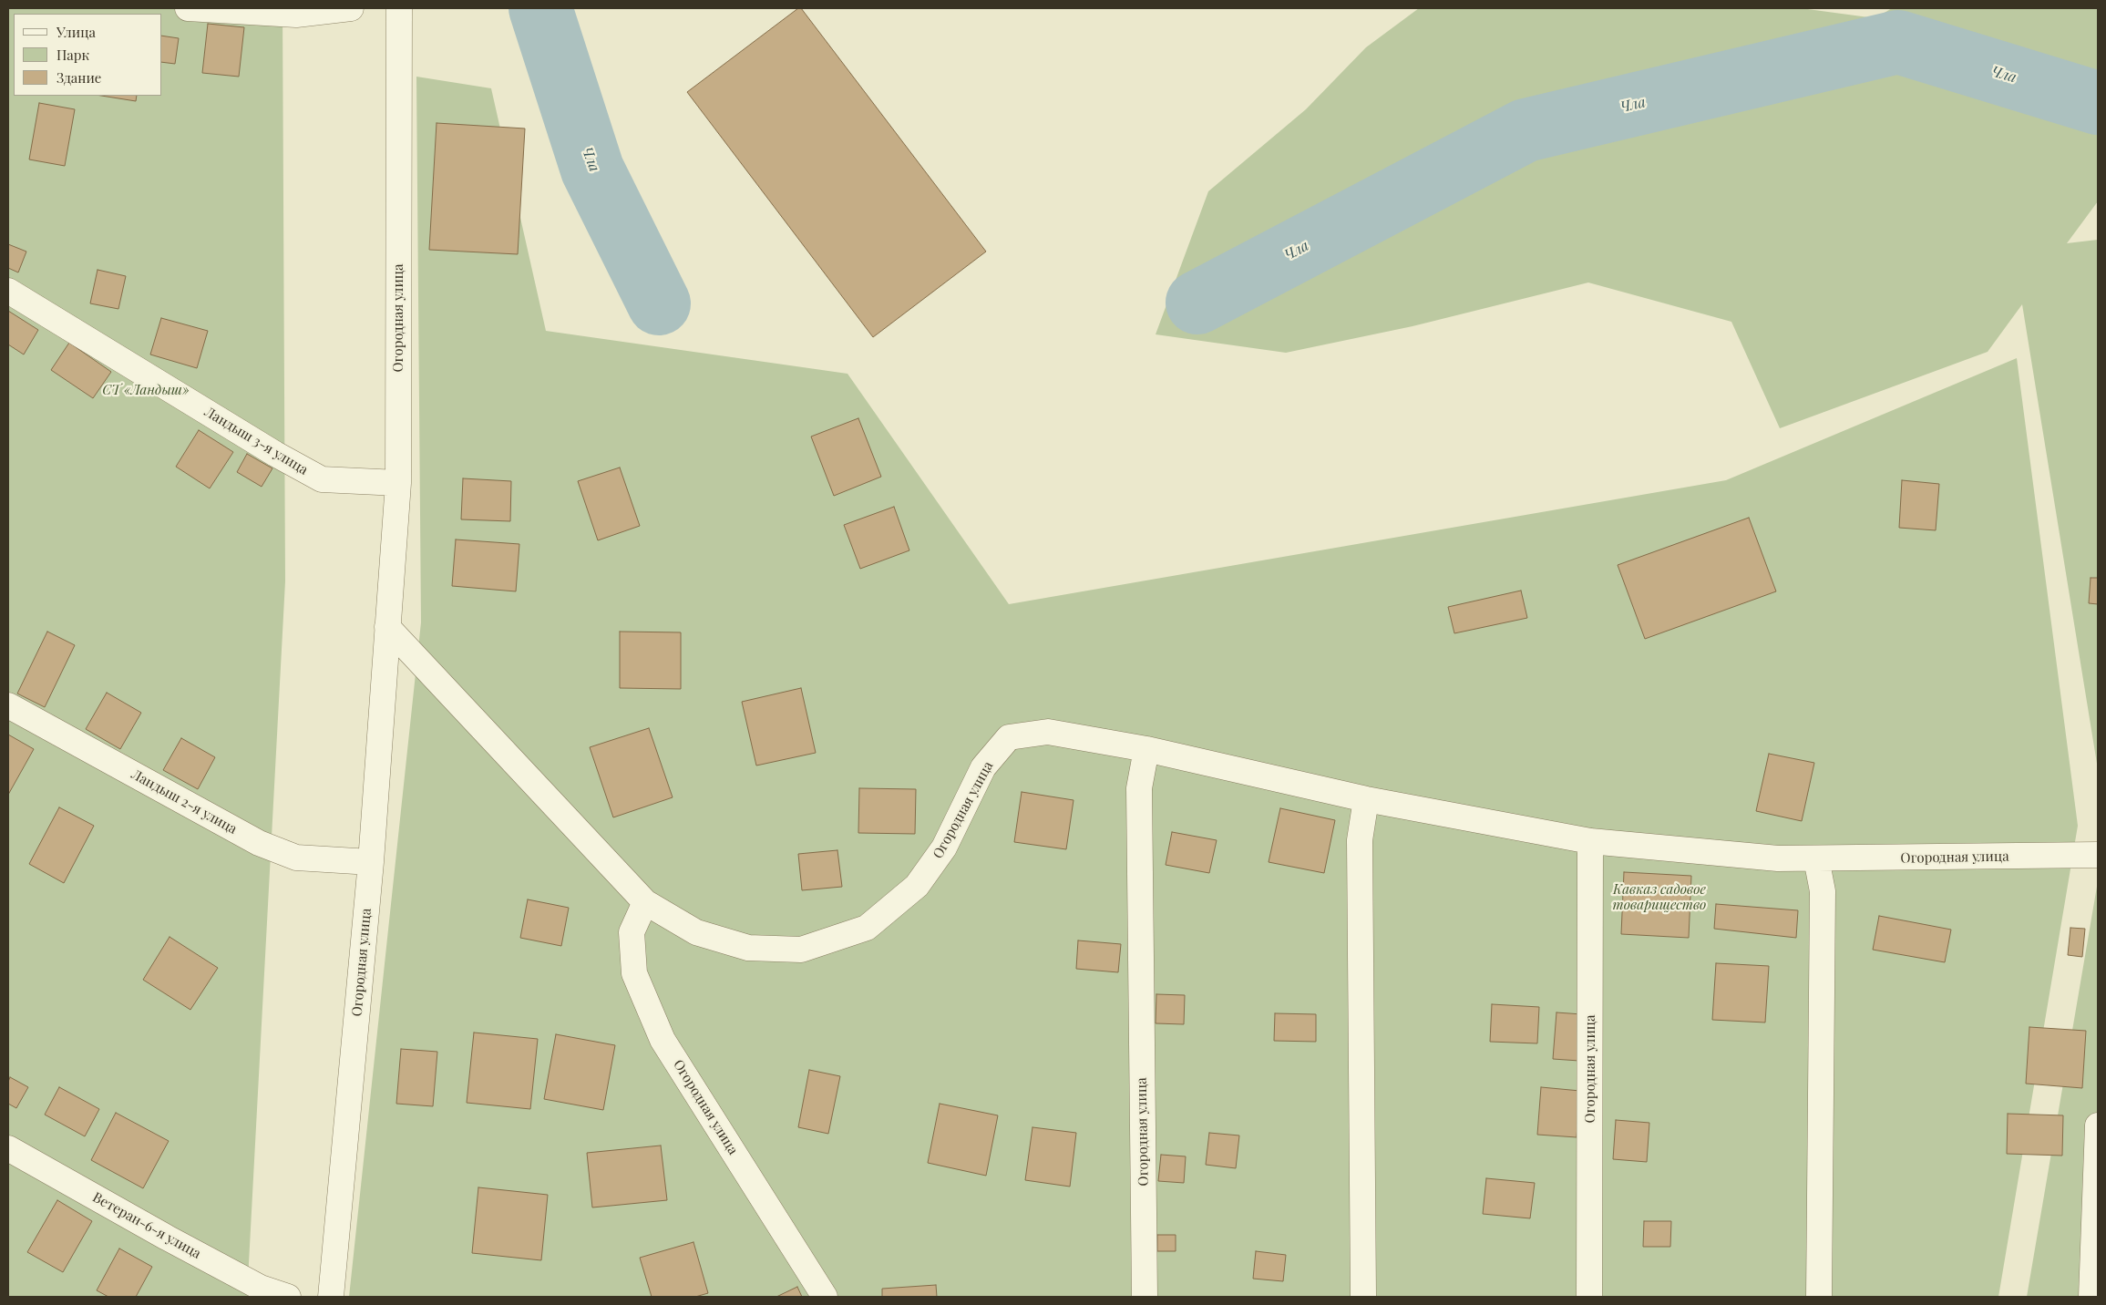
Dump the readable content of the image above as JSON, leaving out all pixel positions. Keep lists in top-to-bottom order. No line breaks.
{"streets":{"street":["Огородная улица","Ландыш 3-я улица","Ландыш 2-я улица","Ветеран-6-я улица"]},"crossings":[["Огородная улица","Ландыш 3-я улица"],["Огородная улица","Ландыш 2-я улица"]],"water":["Чла"],"parks":["СТ «Ландыш»","Кавказ садовое товарищество"],"legend":["Улица","Парк","Здание"]}
